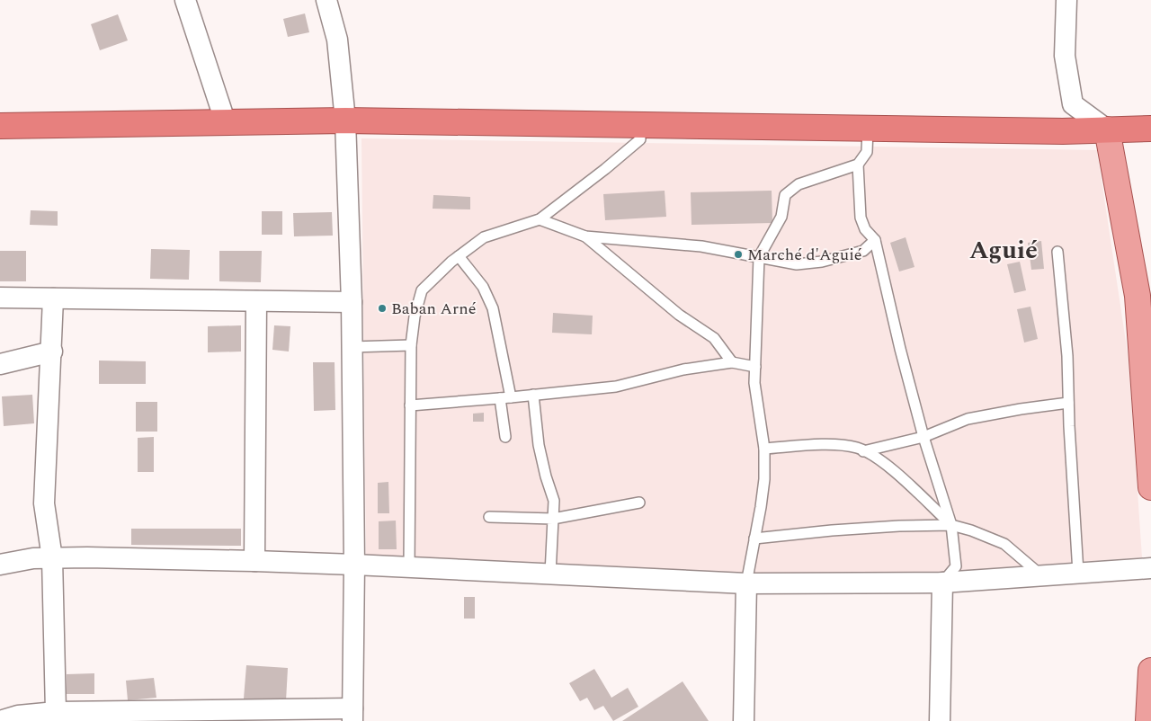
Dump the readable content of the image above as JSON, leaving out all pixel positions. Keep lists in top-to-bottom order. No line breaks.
{"districts":["Aguié"],"places":["Marché d'Aguié","Baban Arné"]}
